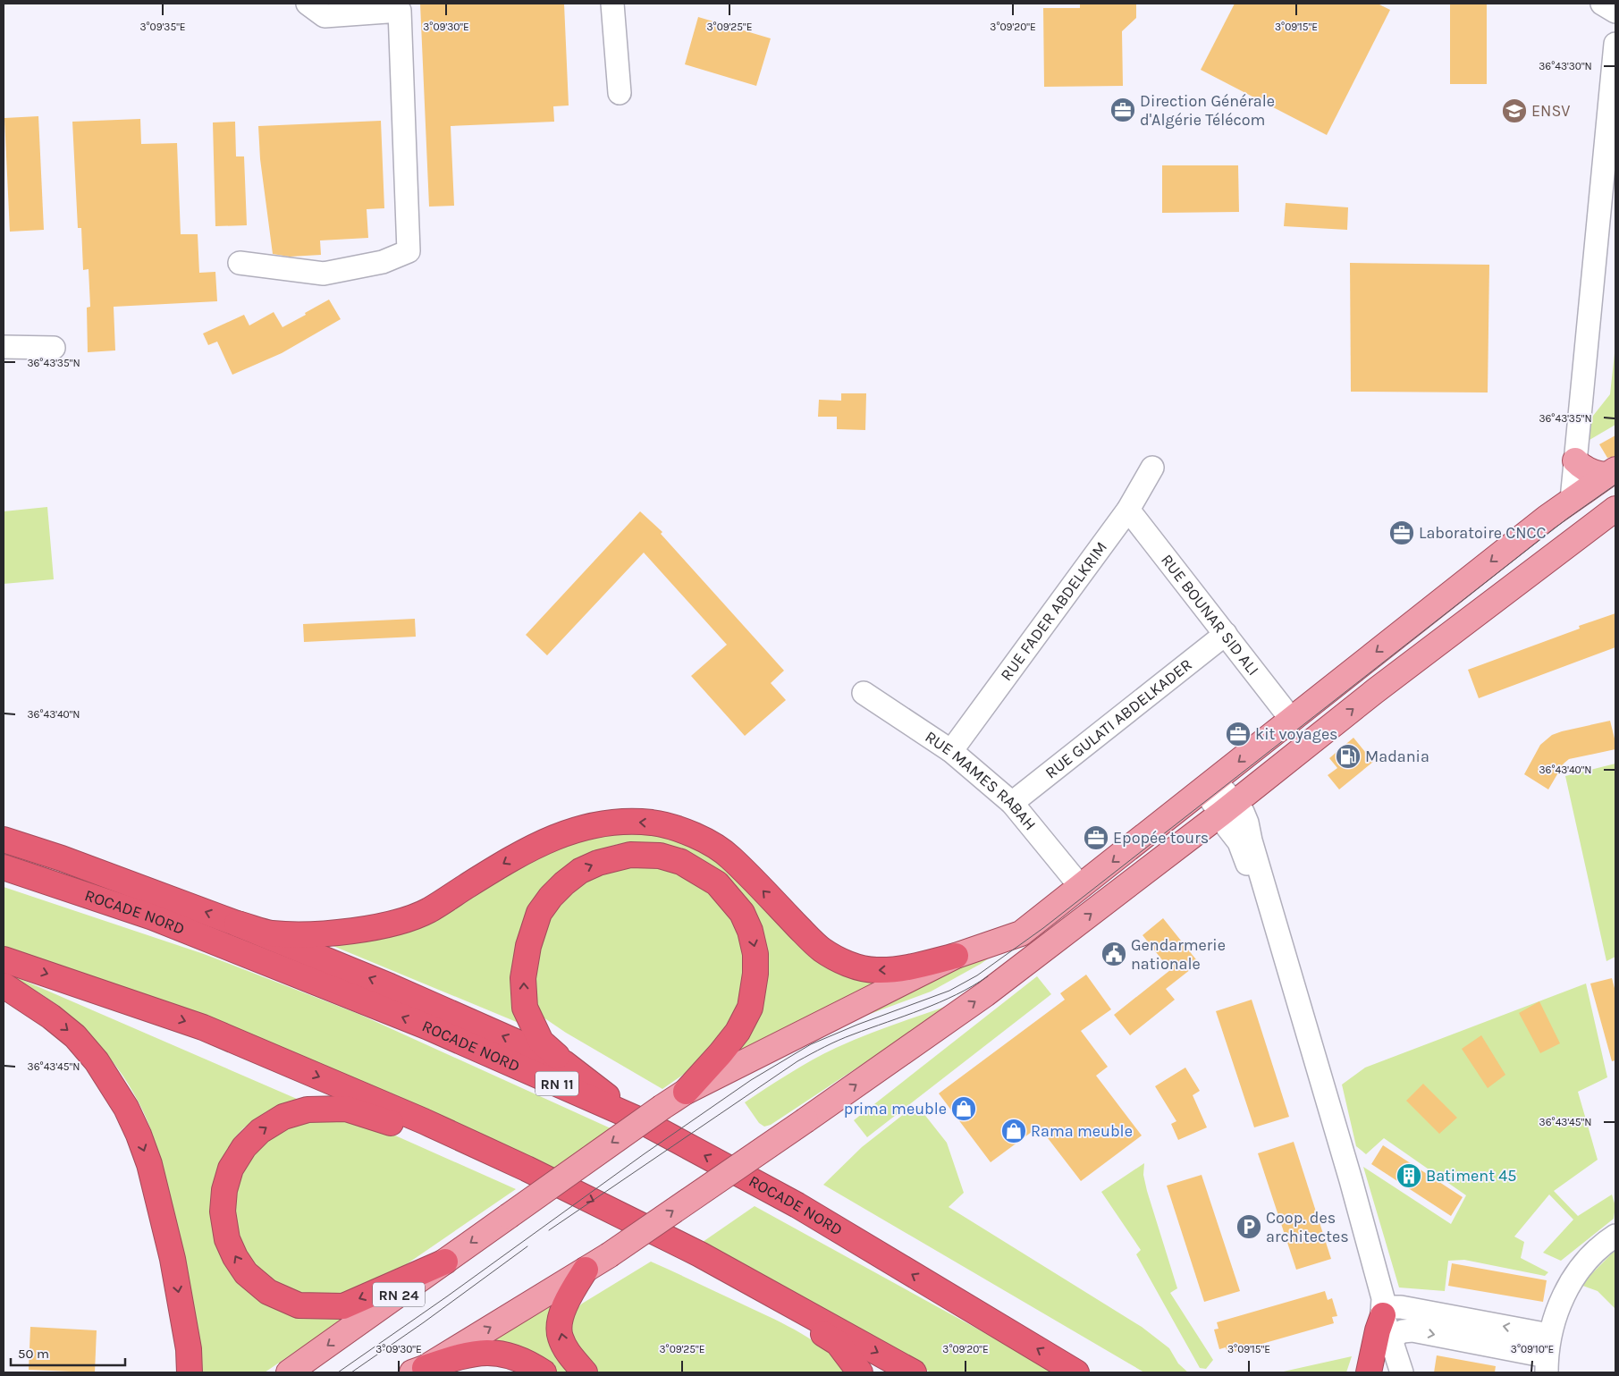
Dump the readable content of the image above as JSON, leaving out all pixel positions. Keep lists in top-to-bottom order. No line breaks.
{"streets":{"highway":["ROCADE NORD","RN 11"],"main road":["RN 24"],"street":["RUE FADER ABDELKRIM","RUE BOUNAR SID ALI","RUE GULATI ABDELKADER","RUE MAMES RABAH"]},"crossings":[["RUE FADER ABDELKRIM","RUE BOUNAR SID ALI"],["RUE FADER ABDELKRIM","RUE MAMES RABAH"],["RUE BOUNAR SID ALI","RUE GULATI ABDELKADER"],["RUE BOUNAR SID ALI","RN 24"],["RUE GULATI ABDELKADER","RUE MAMES RABAH"],["RUE MAMES RABAH","RN 24"]],"places":{"office":["Direction Générale d'Algérie Télécom","Laboratoire CNCC","kit voyages","Epopée tours"],"school or university":["ENSV"],"fuel station":["Madania"],"public building":["Gendarmerie nationale"],"shop":["prima meuble","Rama meuble"],"building":["Batiment 45"],"parking":["Coop. des architectes"]},"scale_bar":"50 m","coordinates":["3°09'35\"E","3°09'30\"E","3°09'25\"E","3°09'20\"E","3°09'15\"E","36°43'30\"N","36°43'35\"N","36°43'40\"N","36°43'45\"N","3°09'10\"E"]}
